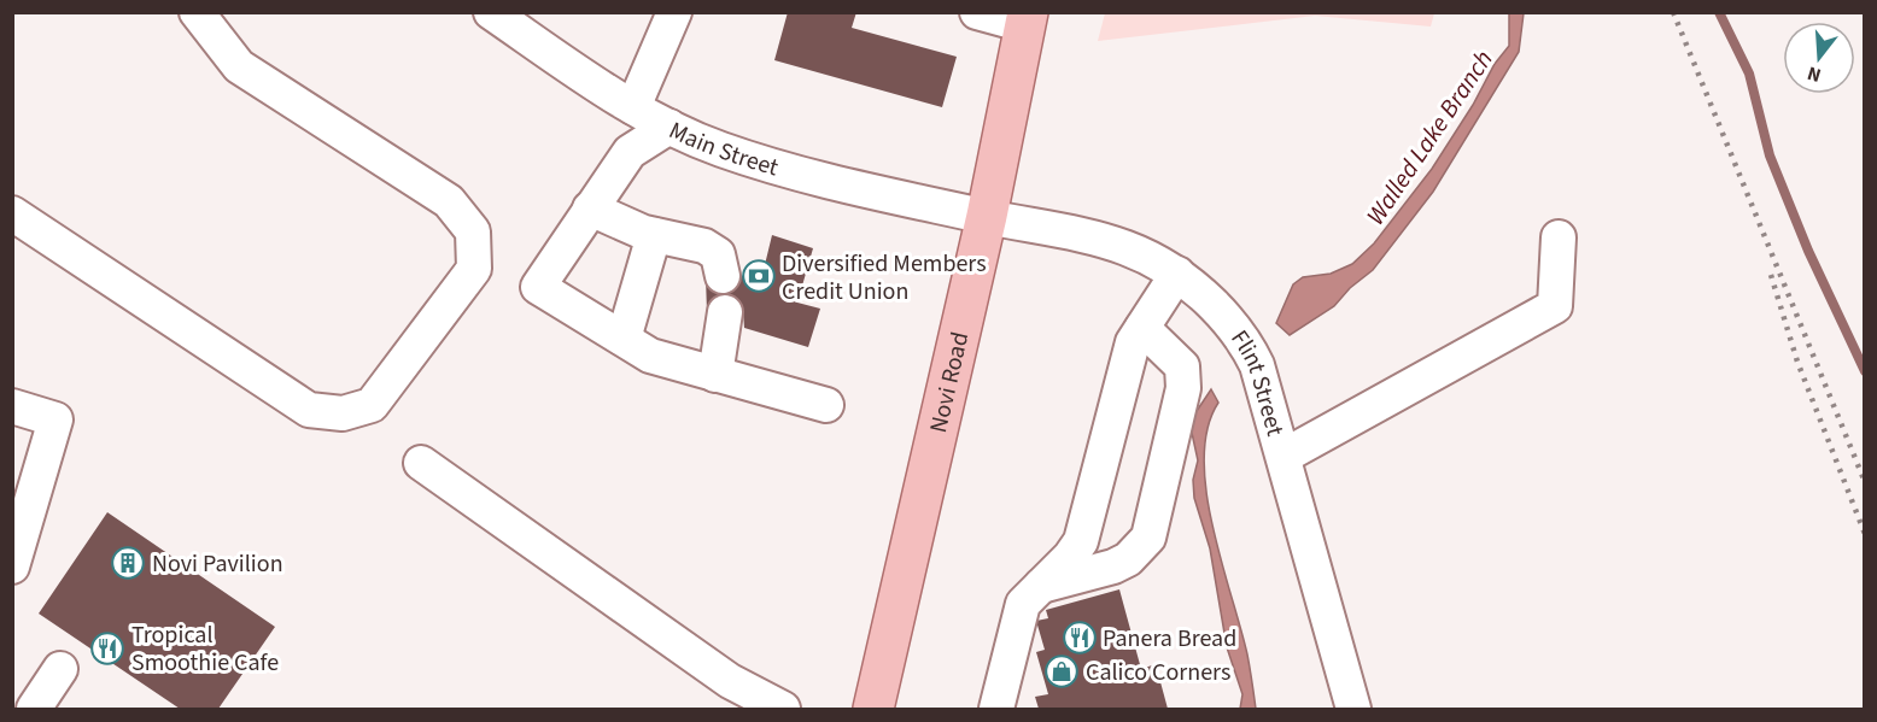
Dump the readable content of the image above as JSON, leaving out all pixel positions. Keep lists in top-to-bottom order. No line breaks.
{"streets":{"main road":["Novi Road"],"street":["Main Street","Flint Street"]},"crossings":[["Main Street","Novi Road"],["Main Street","Flint Street"],["Novi Road","Flint Street"]],"water":["Walled Lake Branch"],"places":{"bank":["Diversified Members Credit Union"],"building":["Novi Pavilion"],"restaurant":["Panera Bread","Tropical Smoothie Cafe"],"shop":["Calico Corners"]},"north":"bottom"}
